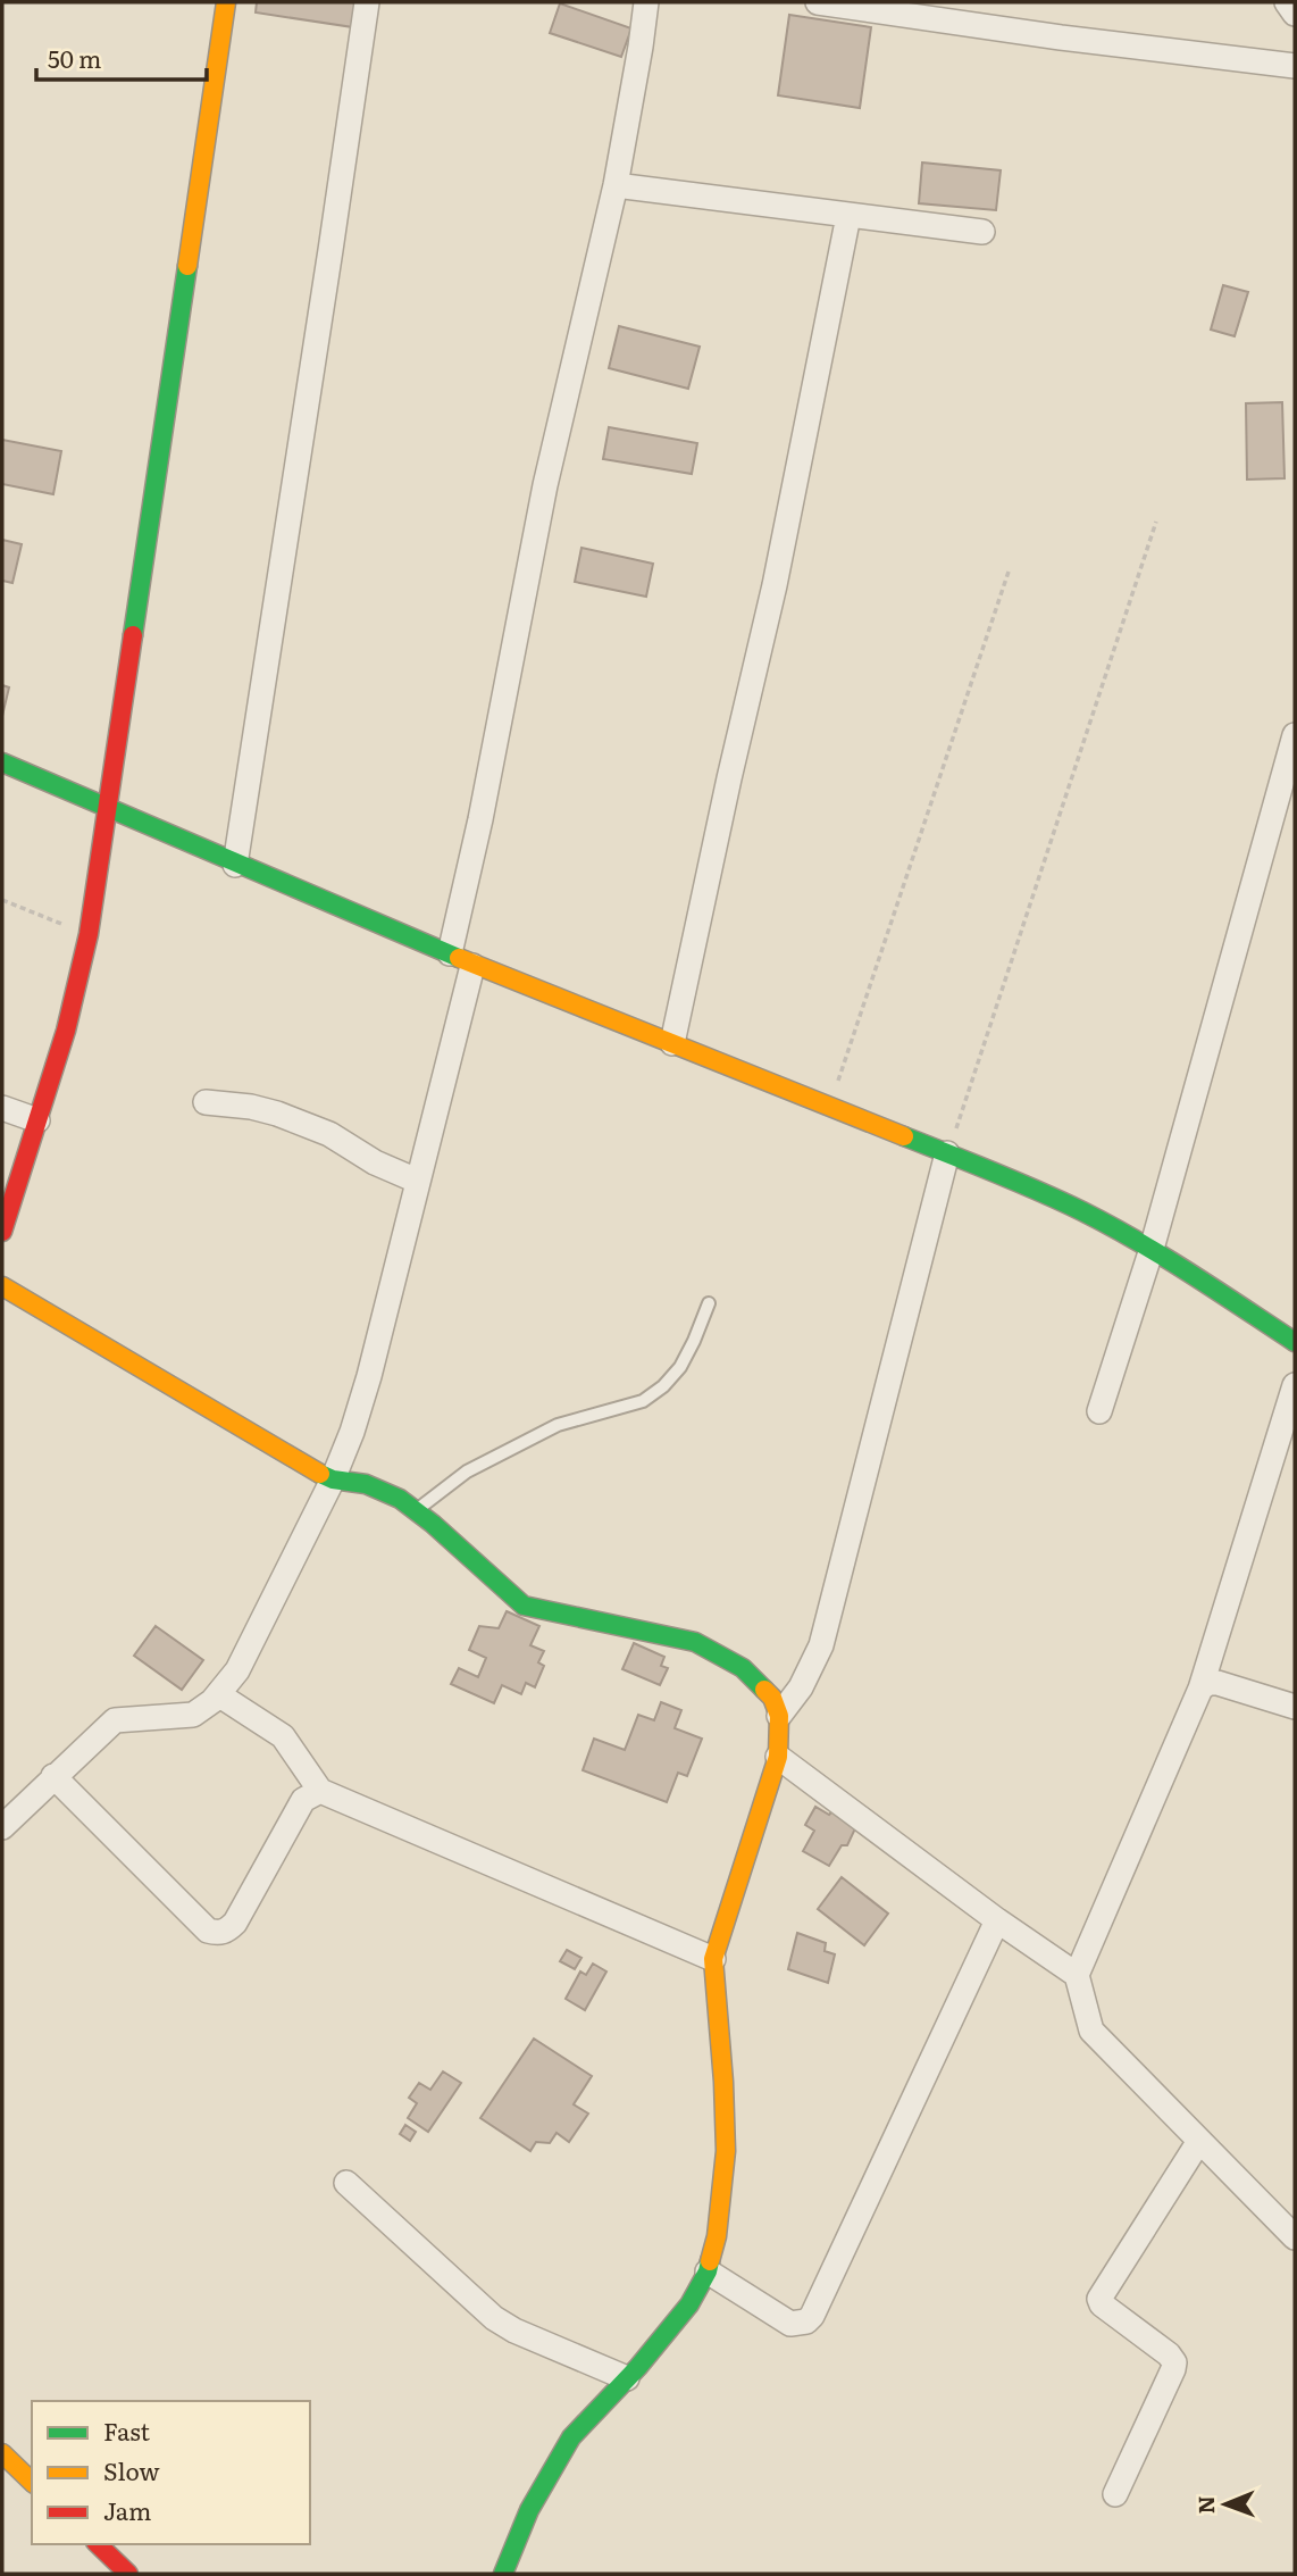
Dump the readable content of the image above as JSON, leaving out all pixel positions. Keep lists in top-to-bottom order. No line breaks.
{"legend":["Fast","Slow","Jam"],"scale_bar":"50 m","north":"left"}
